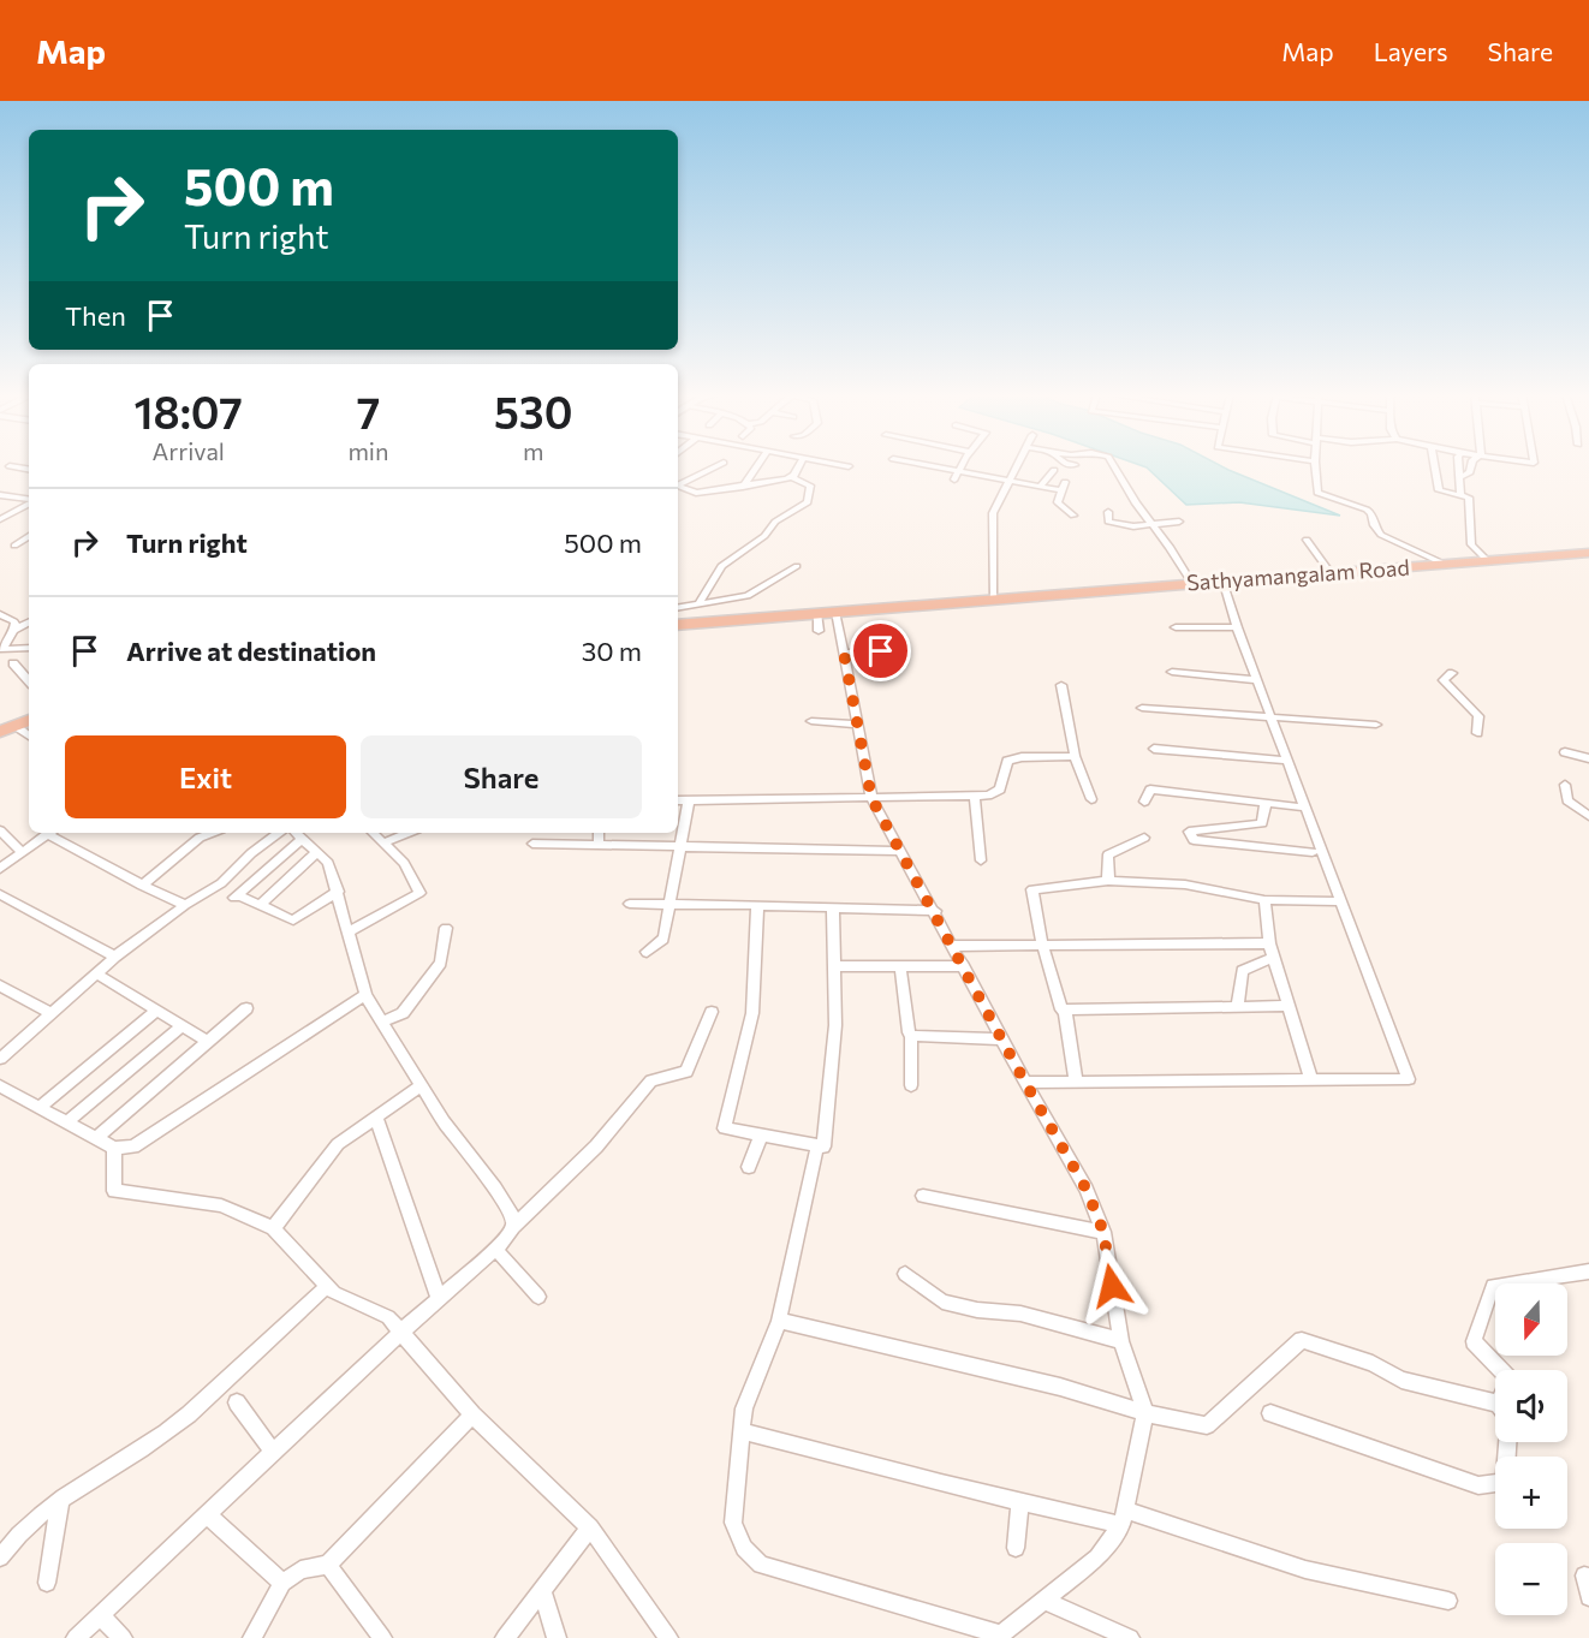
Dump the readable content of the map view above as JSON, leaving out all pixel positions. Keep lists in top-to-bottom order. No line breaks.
{"streets":{"highway":["Sathyamangalam Road"]},"north":"bottom","page":{"header":"Map","nav":["Map","Layers","Share"],"turn":["500 m","Turn right"],"then":"Then","eta":["18:07","Arrival","7","min","530","m"],"list":[{"name":"Turn right","value":"500 m"},{"name":"Arrive at destination","value":"30 m"}],"buttons":["Exit","Share"],"map_buttons":["+","−"]}}
